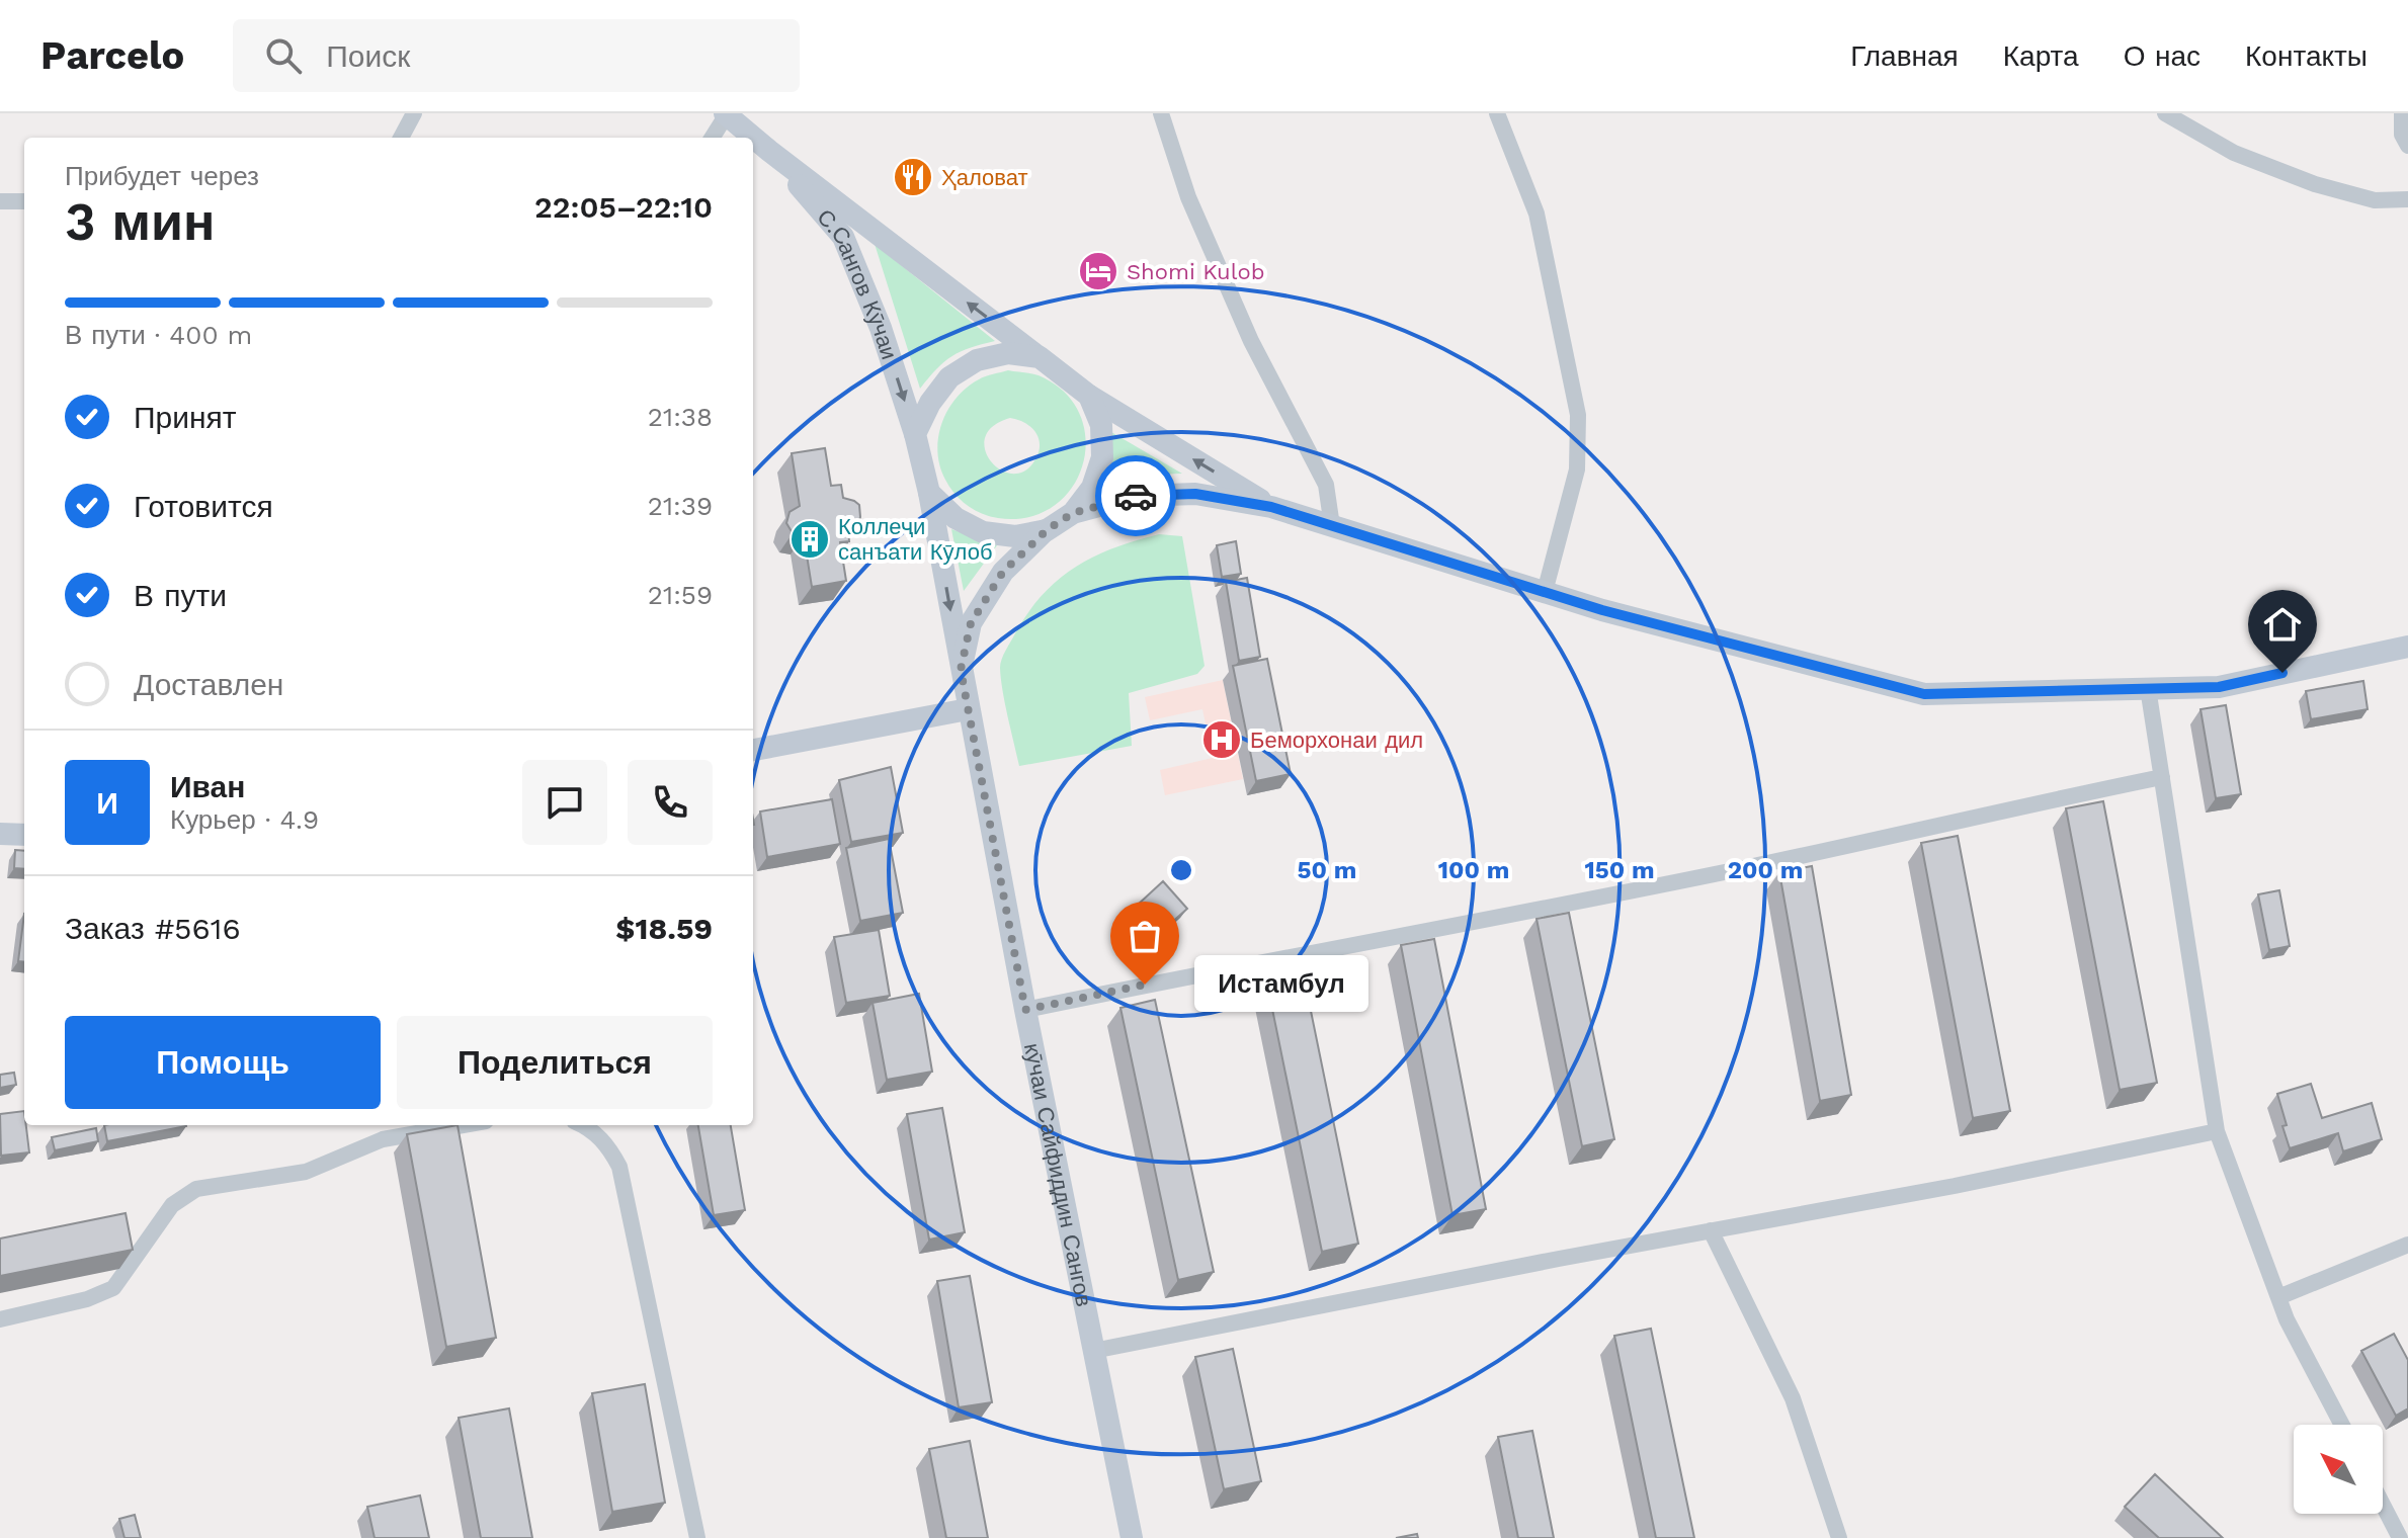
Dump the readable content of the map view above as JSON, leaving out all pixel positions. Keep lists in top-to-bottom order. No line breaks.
{"streets":{"street":["С.Сангов Кӯчаи","кӯчаи Сайфиддин Сангов"]},"places":{"restaurant":["Ҳаловат"],"hotel":["Shomi Kulob"],"building":["Коллеҷи санъати Кӯлоб"],"hospital":["Беморхонаи дил"],"other":["Истамбул"]},"north":"top left","page":{"header":"Parcelo","search":"Поиск","nav":["Главная","Карта","О нас","Контакты"],"heading":["3 мин","Прибудет через","22:05–22:10"],"panel":["Иван","Курьер · 4.9","Заказ #5616","$18.59"],"bar":"В пути · 400 m","list":[["Принят","21:38"],["Готовится","21:39"],["В пути","21:59"],"Доставлен"],"round":"И","bubble":"Истамбул","buttons":["Помощь","Поделиться"]},"rings":["50 m","100 m","150 m","200 m"]}
